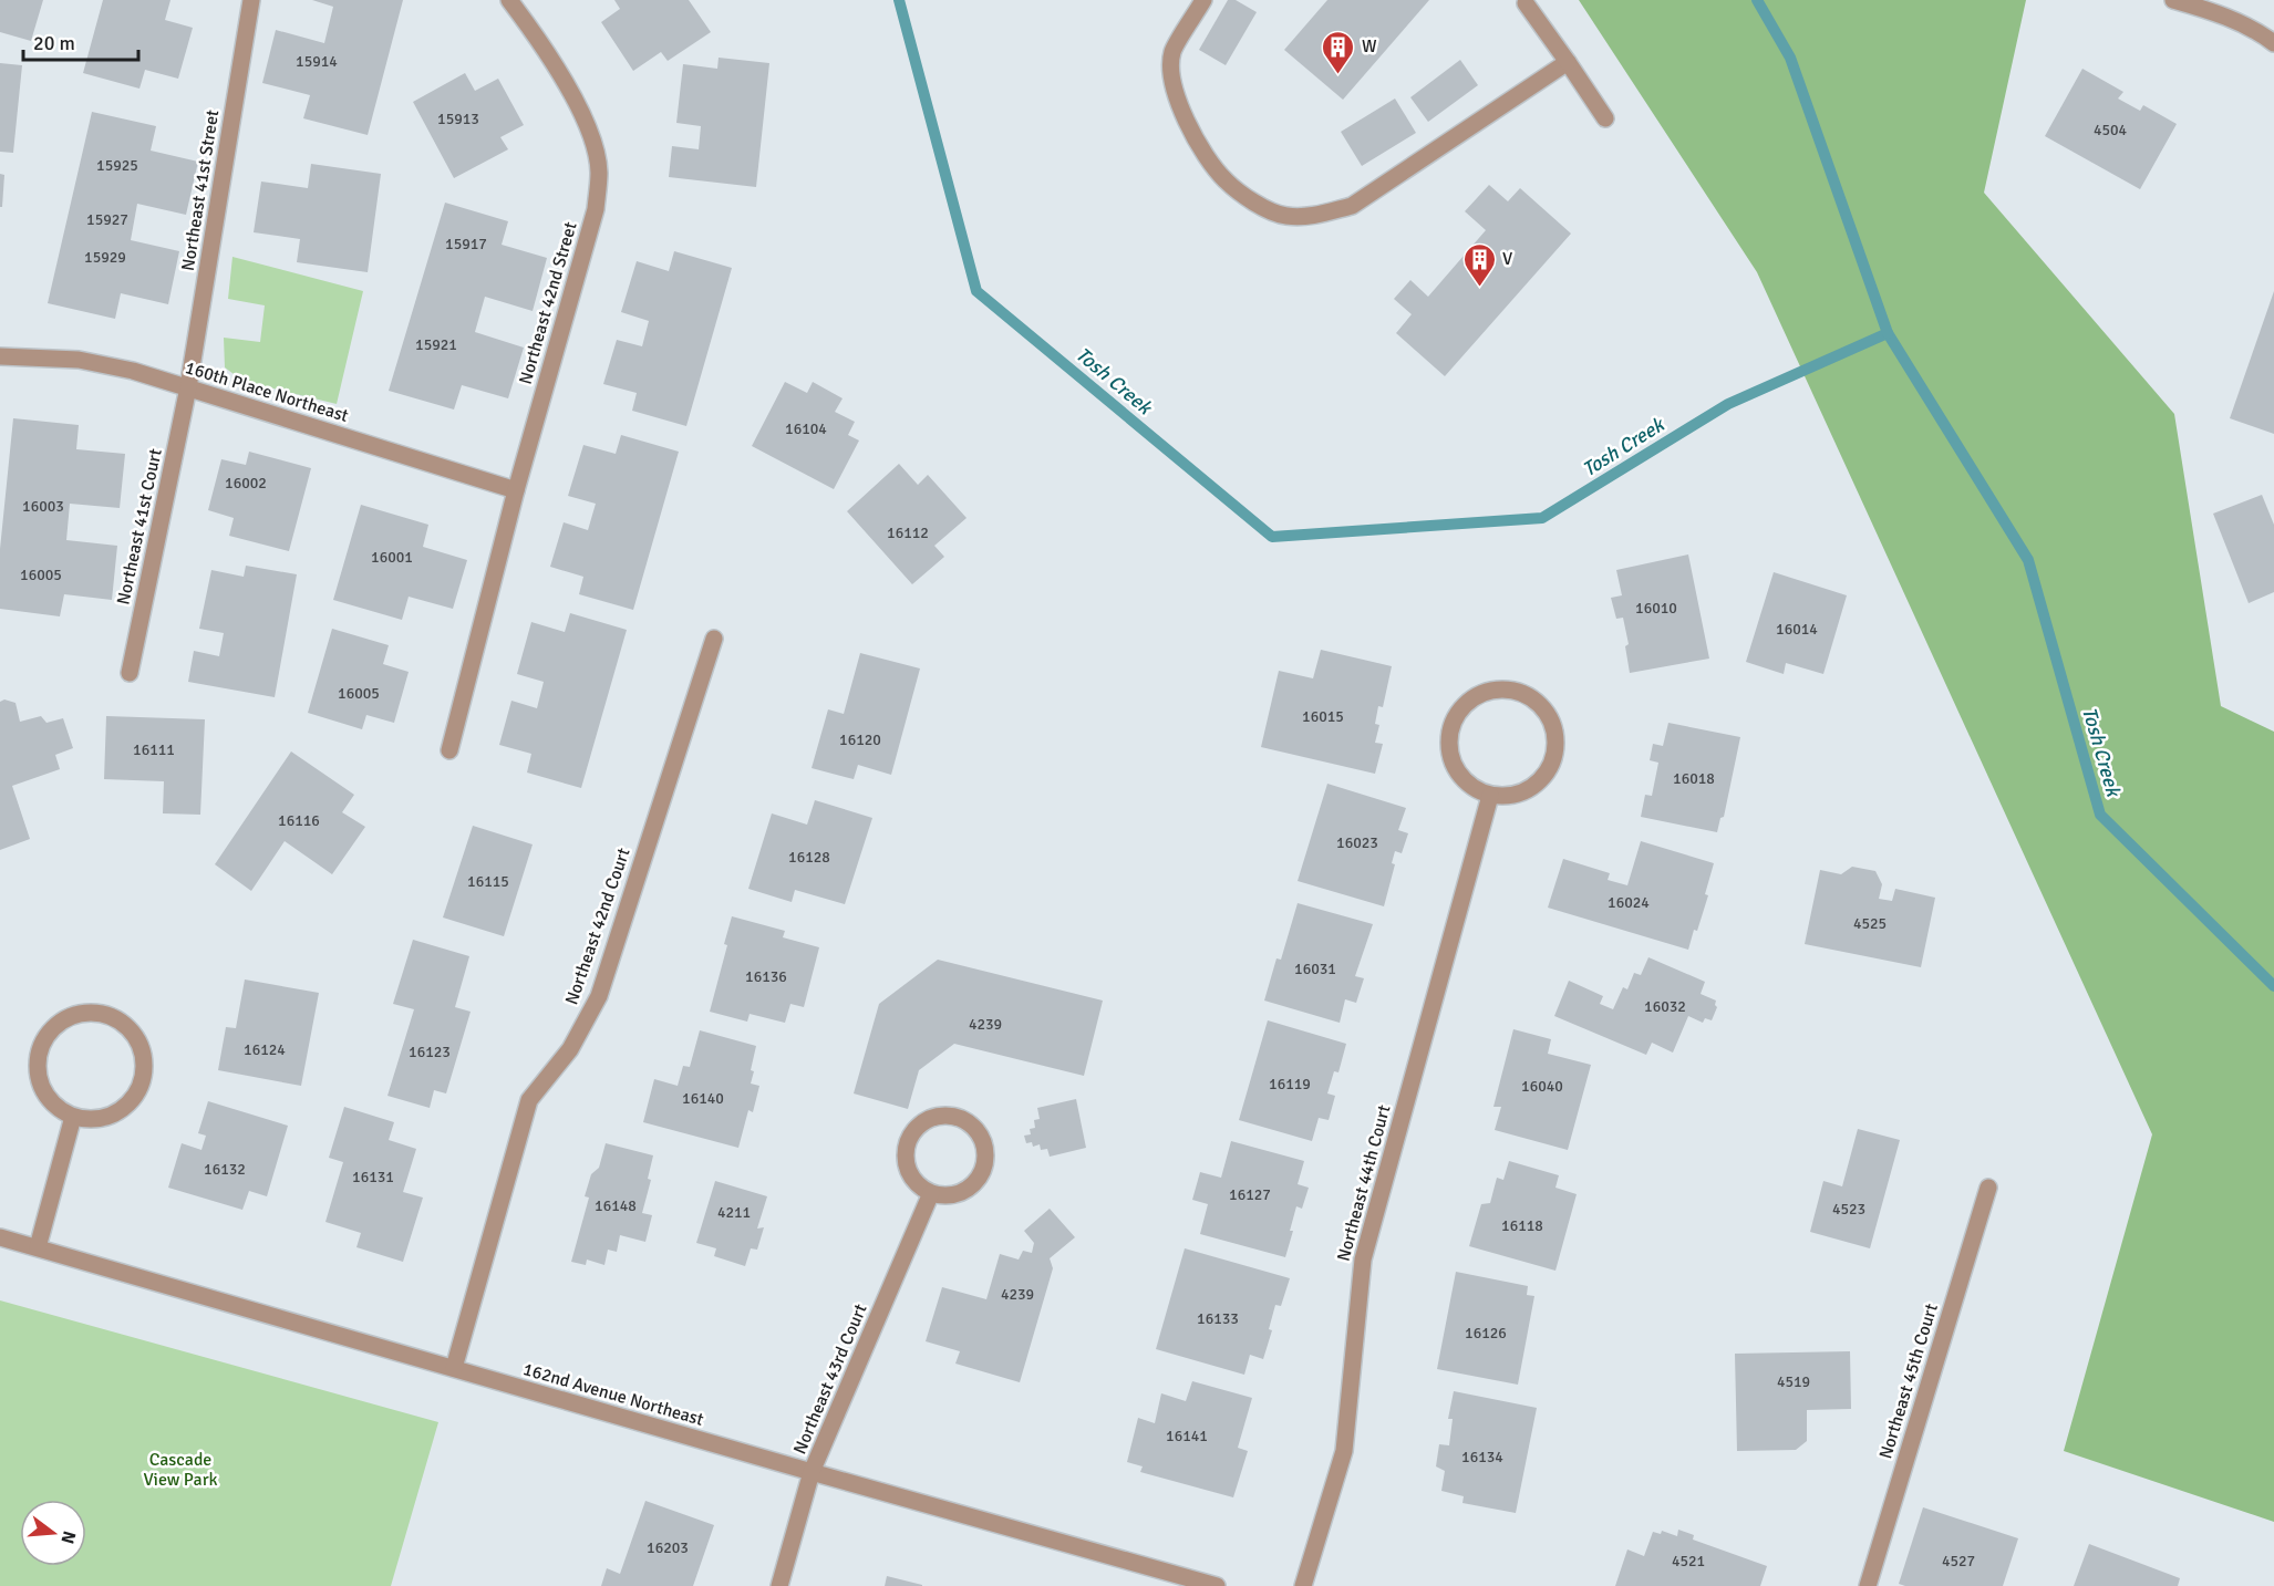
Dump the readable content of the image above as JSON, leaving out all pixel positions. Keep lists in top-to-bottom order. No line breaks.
{"streets":{"street":["Northeast 41st Street","Northeast 42nd Street","160th Place Northeast","Northeast 41st Court","Northeast 42nd Court","Northeast 44th Court","Northeast 43rd Court","Northeast 45th Court","162nd Avenue Northeast"]},"crossings":[["Northeast 41st Street","160th Place Northeast"],["Northeast 41st Street","Northeast 41st Court"],["Northeast 42nd Street","160th Place Northeast"],["160th Place Northeast","Northeast 41st Court"],["Northeast 42nd Court","162nd Avenue Northeast"],["Northeast 43rd Court","162nd Avenue Northeast"]],"water":["Tosh Creek"],"parks":["Cascade View Park"],"places":{"building":["W","V"]},"house_numbers":["15914","15913","4504","15925","15927","15917","15929","15921","16104","16002","16003","16112","16001","16005","16010","16014","16005","16015","16120","16111","16018","16116","16023","16128","16115","16024","4525","16031","16136","16032","4239","16124","16123","16119","16040","16140","16132","16131","16127","16148","4523","4211","16118","4239","16133","16126","4519","16141","16134","16203","4521","4527"],"scale_bar":"20 m","north":"right"}
